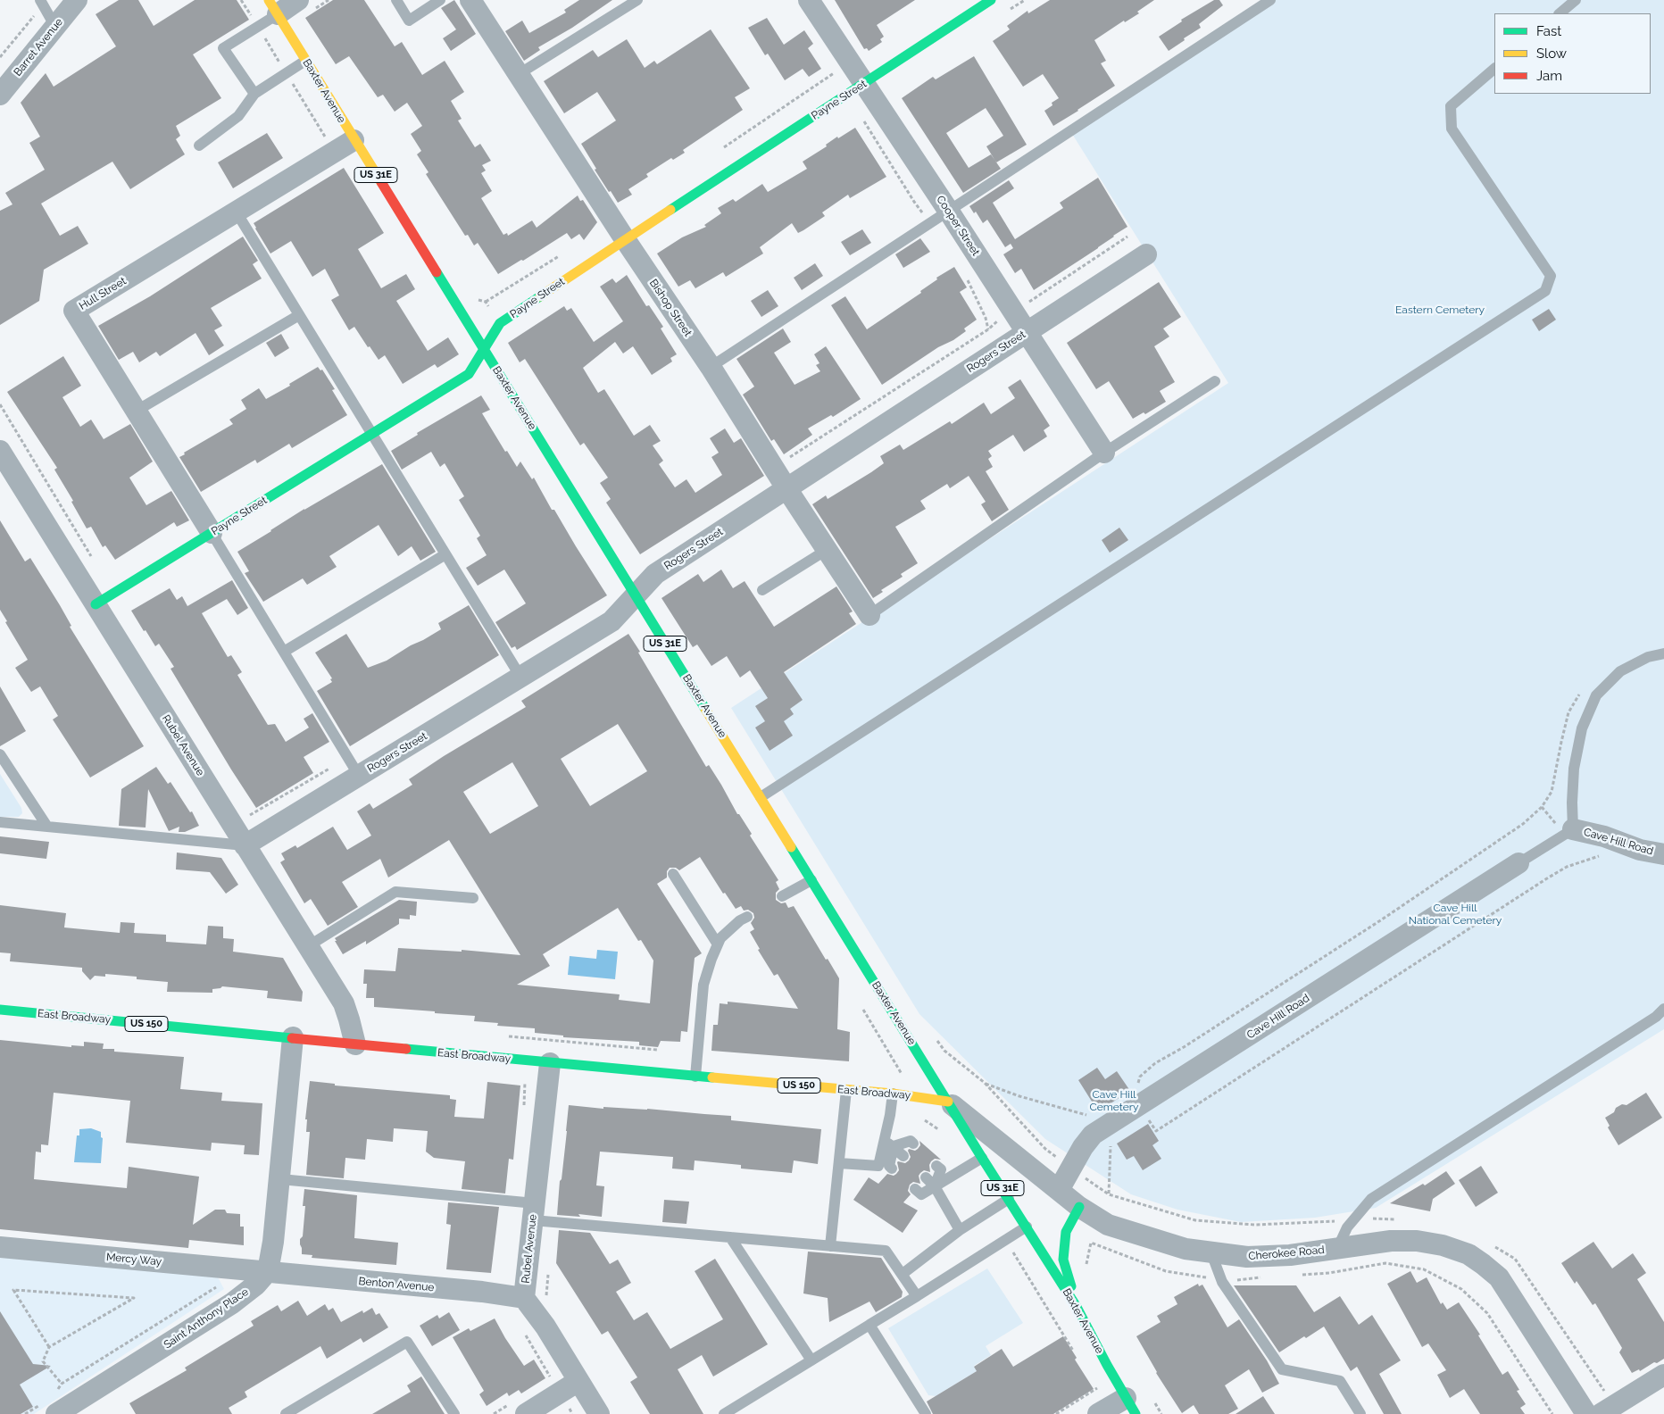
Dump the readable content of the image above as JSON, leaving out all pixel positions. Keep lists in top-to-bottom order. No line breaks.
{"streets":{"main road":["Baxter Avenue","Payne Street","US 31E","East Broadway","US 150"],"street":["Barret Avenue","Cooper Street","Hull Street","Bishop Street","Rogers Street","Rubel Avenue","Cave Hill Road","Cherokee Road","Mercy Way","Benton Avenue","Saint Anthony Place"]},"crossings":[["Baxter Avenue","Payne Street"],["Baxter Avenue","Hull Street"],["Baxter Avenue","Rogers Street"],["Baxter Avenue","East Broadway"],["Baxter Avenue","Cherokee Road"],["Payne Street","Cooper Street"],["Payne Street","Hull Street"],["Payne Street","Bishop Street"],["Payne Street","Rubel Avenue"],["Cooper Street","Rogers Street"],["Bishop Street","Rogers Street"],["Rogers Street","Rubel Avenue"],["Rubel Avenue","East Broadway"],["Rubel Avenue","Benton Avenue"],["Cave Hill Road","Cherokee Road"],["East Broadway","Cherokee Road"],["Mercy Way","Benton Avenue"],["Mercy Way","Saint Anthony Place"],["Benton Avenue","Saint Anthony Place"]],"parks":["Eastern Cemetery","Cave Hill National Cemetery","Cave Hill Cemetery"],"legend":["Fast","Slow","Jam"]}
